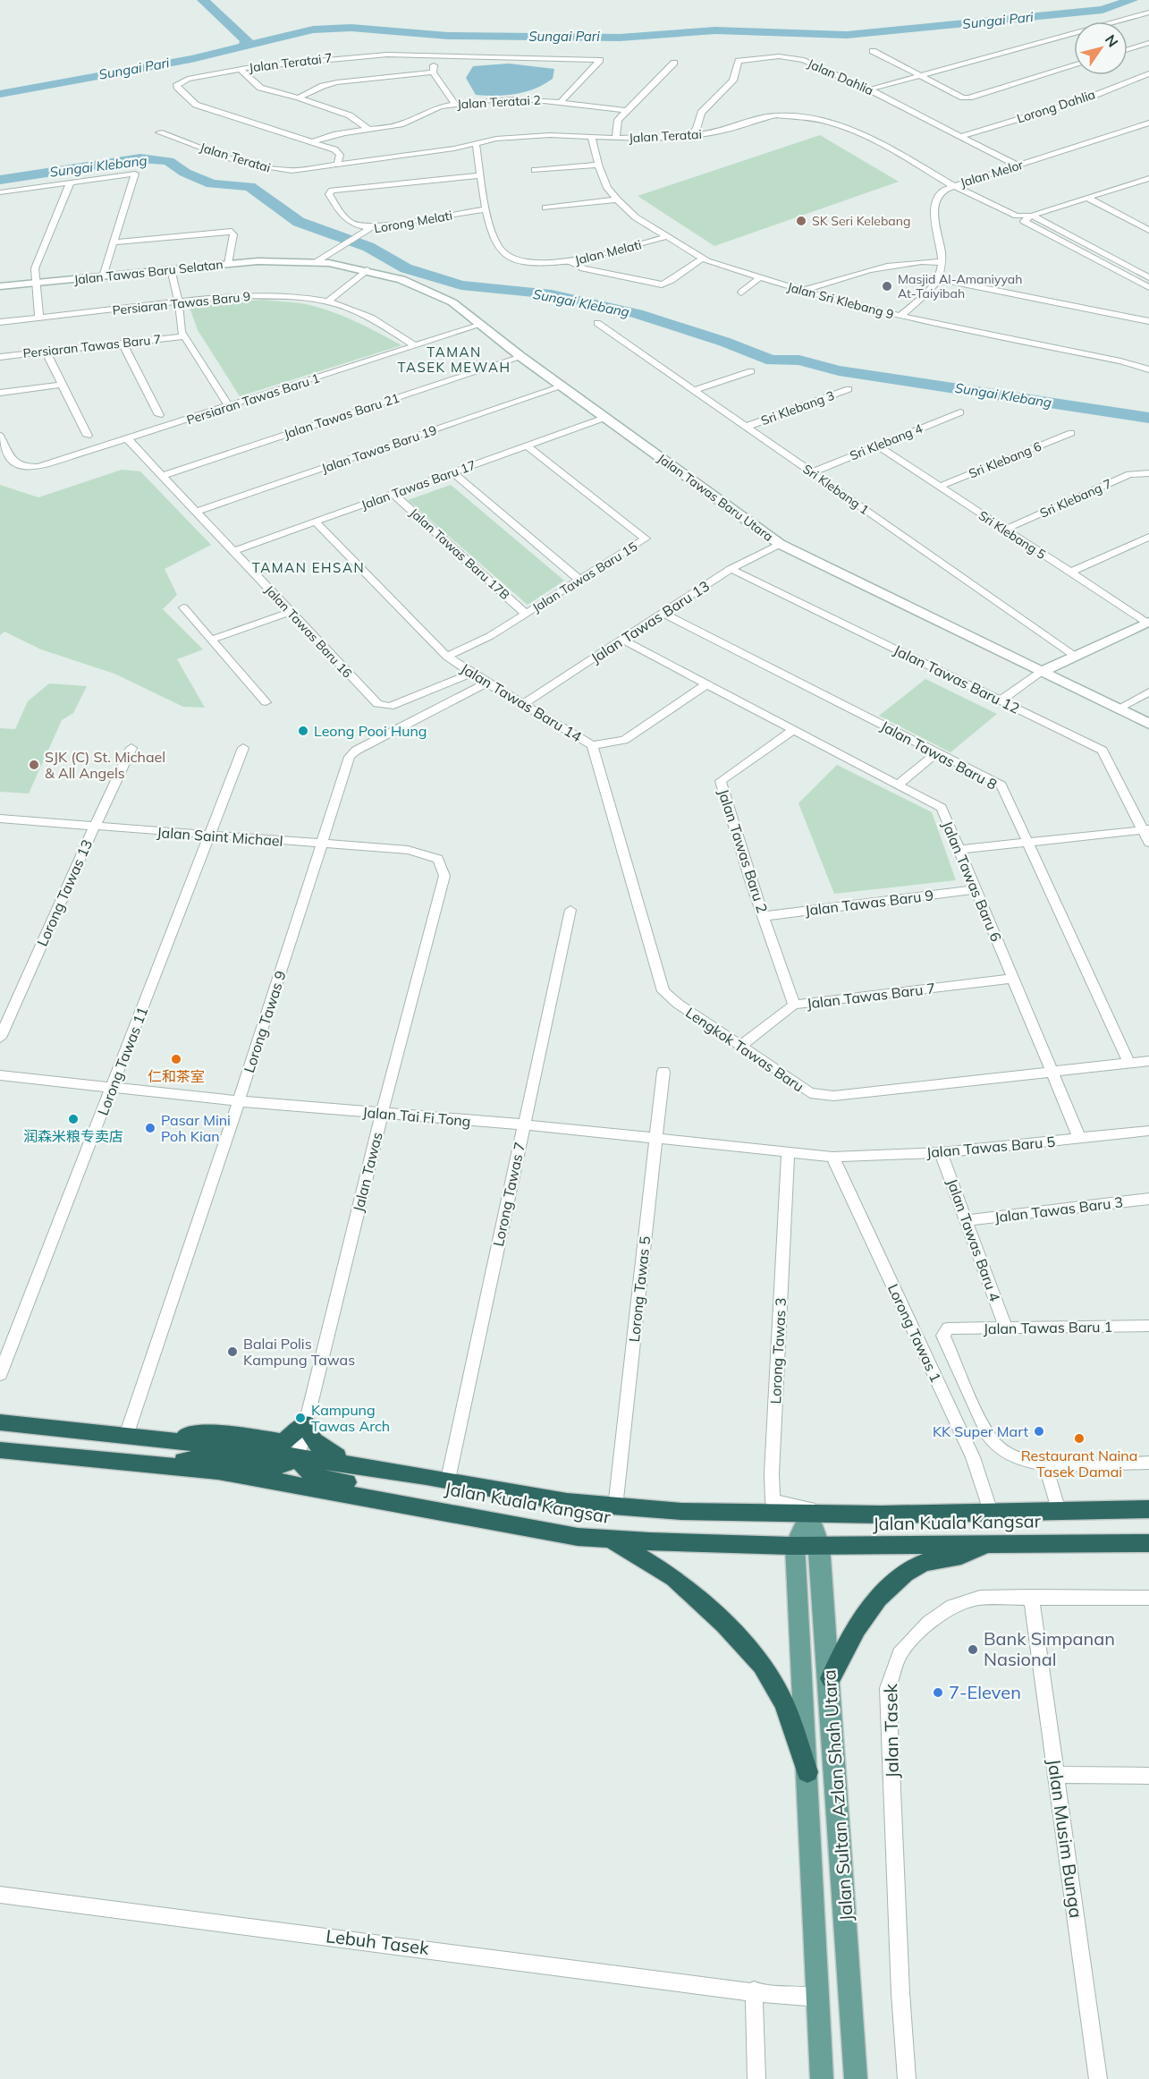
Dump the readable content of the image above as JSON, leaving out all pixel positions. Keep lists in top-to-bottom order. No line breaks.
{"streets":{"highway":["Jalan Kuala Kangsar"],"main road":["Jalan Sultan Azlan Shah Utara"],"street":["Jalan Teratai 7","Jalan Dahlia","Jalan Teratai 2","Lorong Dahlia","Jalan Teratai","Jalan Melor","Lorong Melati","Jalan Melati","Jalan Tawas Baru Selatan","Jalan Sri Klebang 9","Persiaran Tawas Baru 9","Persiaran Tawas Baru 7","Persiaran Tawas Baru 1","Sri Klebang 3","Jalan Tawas Baru 21","Sri Klebang 4","Jalan Tawas Baru 19","Sri Klebang 6","Jalan Tawas Baru 17","Sri Klebang 1","Jalan Tawas Baru Utara","Sri Klebang 7","Sri Klebang 5","Jalan Tawas Baru 17B","Jalan Tawas Baru 15","Jalan Tawas Baru 13","Jalan Tawas Baru 16","Jalan Tawas Baru 12","Jalan Tawas Baru 14","Jalan Tawas Baru 8","Jalan Saint Michael","Jalan Tawas Baru 2","Jalan Tawas Baru 6","Lorong Tawas 13","Jalan Tawas Baru 9","Jalan Tawas Baru 7","Lorong Tawas 9","Lengkok Tawas Baru","Lorong Tawas 11","Jalan Tai Fi Tong","Jalan Tawas Baru 5","Jalan Tawas","Lorong Tawas 7","Jalan Tawas Baru 3","Jalan Tawas Baru 4","Lorong Tawas 5","Jalan Tawas Baru 1","Lorong Tawas 1","Lorong Tawas 3","Jalan Tasek","Jalan Musim Bunga","Lebuh Tasek"]},"crossings":[["Jalan Teratai 7","Jalan Teratai 2"],["Jalan Teratai 7","Jalan Teratai"],["Jalan Dahlia","Lorong Dahlia"],["Jalan Dahlia","Jalan Teratai"],["Jalan Dahlia","Jalan Melor"],["Jalan Teratai","Jalan Melor"],["Jalan Teratai","Jalan Melati"],["Jalan Teratai","Jalan Sri Klebang 9"],["Lorong Melati","Jalan Melati"],["Lorong Melati","Jalan Tawas Baru Utara"],["Jalan Melati","Jalan Sri Klebang 9"],["Jalan Tawas Baru Selatan","Jalan Tawas Baru Utara"],["Persiaran Tawas Baru 9","Persiaran Tawas Baru 1"],["Persiaran Tawas Baru 1","Jalan Tawas Baru Utara"],["Persiaran Tawas Baru 1","Jalan Tawas Baru 16"],["Sri Klebang 3","Sri Klebang 1"],["Jalan Tawas Baru 21","Jalan Tawas Baru Utara"],["Jalan Tawas Baru 21","Jalan Tawas Baru 16"],["Sri Klebang 4","Sri Klebang 1"],["Sri Klebang 4","Sri Klebang 5"],["Jalan Tawas Baru 19","Jalan Tawas Baru Utara"],["Jalan Tawas Baru 19","Jalan Tawas Baru 16"],["Sri Klebang 6","Sri Klebang 5"],["Jalan Tawas Baru 17","Jalan Tawas Baru Utara"],["Jalan Tawas Baru 17","Jalan Tawas Baru 17B"],["Jalan Tawas Baru 17","Jalan Tawas Baru 15"],["Jalan Tawas Baru 17","Jalan Tawas Baru 16"],["Jalan Tawas Baru 17","Jalan Tawas Baru 14"],["Jalan Tawas Baru Utara","Jalan Tawas Baru 13"],["Sri Klebang 7","Sri Klebang 5"],["Jalan Tawas Baru 17B","Jalan Tawas Baru 15"],["Jalan Tawas Baru 15","Jalan Tawas Baru 14"],["Jalan Tawas Baru 13","Jalan Tawas Baru 12"],["Jalan Tawas Baru 13","Jalan Tawas Baru 14"],["Jalan Tawas Baru 13","Jalan Tawas Baru 8"],["Jalan Tawas Baru 13","Jalan Tawas Baru 6"],["Jalan Tawas Baru 16","Jalan Tawas Baru 14"],["Jalan Tawas Baru 14","Lorong Tawas 9"],["Jalan Tawas Baru 14","Lengkok Tawas Baru"],["Jalan Tawas Baru 8","Lengkok Tawas Baru"],["Jalan Saint Michael","Lorong Tawas 13"],["Jalan Saint Michael","Lorong Tawas 9"],["Jalan Saint Michael","Lorong Tawas 11"],["Jalan Saint Michael","Jalan Tawas"],["Jalan Tawas Baru 2","Jalan Tawas Baru 6"],["Jalan Tawas Baru 2","Jalan Tawas Baru 9"],["Jalan Tawas Baru 2","Jalan Tawas Baru 7"],["Jalan Tawas Baru 6","Jalan Tawas Baru 9"],["Jalan Tawas Baru 6","Jalan Tawas Baru 7"],["Jalan Tawas Baru 6","Lengkok Tawas Baru"],["Jalan Tawas Baru 6","Jalan Tawas Baru 5"],["Jalan Tawas Baru 7","Lengkok Tawas Baru"],["Lorong Tawas 9","Jalan Tai Fi Tong"],["Lorong Tawas 9","Jalan Kuala Kangsar"],["Lorong Tawas 11","Jalan Tai Fi Tong"],["Jalan Tai Fi Tong","Jalan Tawas Baru 5"],["Jalan Tai Fi Tong","Jalan Tawas"],["Jalan Tai Fi Tong","Lorong Tawas 7"],["Jalan Tai Fi Tong","Lorong Tawas 5"],["Jalan Tai Fi Tong","Lorong Tawas 1"],["Jalan Tai Fi Tong","Lorong Tawas 3"],["Jalan Tawas Baru 5","Jalan Tawas Baru 4"],["Jalan Tawas Baru 5","Lorong Tawas 1"],["Jalan Tawas","Jalan Kuala Kangsar"],["Lorong Tawas 7","Jalan Kuala Kangsar"],["Jalan Tawas Baru 3","Jalan Tawas Baru 4"],["Jalan Tawas Baru 4","Jalan Tawas Baru 1"],["Lorong Tawas 5","Jalan Kuala Kangsar"],["Lorong Tawas 1","Jalan Kuala Kangsar"],["Lorong Tawas 3","Jalan Kuala Kangsar"],["Lorong Tawas 3","Jalan Sultan Azlan Shah Utara"],["Jalan Kuala Kangsar","Jalan Sultan Azlan Shah Utara"],["Jalan Tasek","Jalan Musim Bunga"],["Jalan Sultan Azlan Shah Utara","Lebuh Tasek"]],"districts":["TAMAN TASEK MEWAH","TAMAN EHSAN"],"water":["Sungai Pari","Sungai Klebang"],"places":["SK Seri Kelebang","Masjid Al-Amaniyyah At-Taiyibah","Leong Pooi Hung","SJK (C) St. Michael & All Angels","仁和茶室","润森米粮专卖店","Pasar Mini Poh Kian","Balai Polis Kampung Tawas","Kampung Tawas Arch","KK Super Mart","Restaurant Naina Tasek Damai","Bank Simpanan Nasional","7-Eleven"],"north":"top right"}
